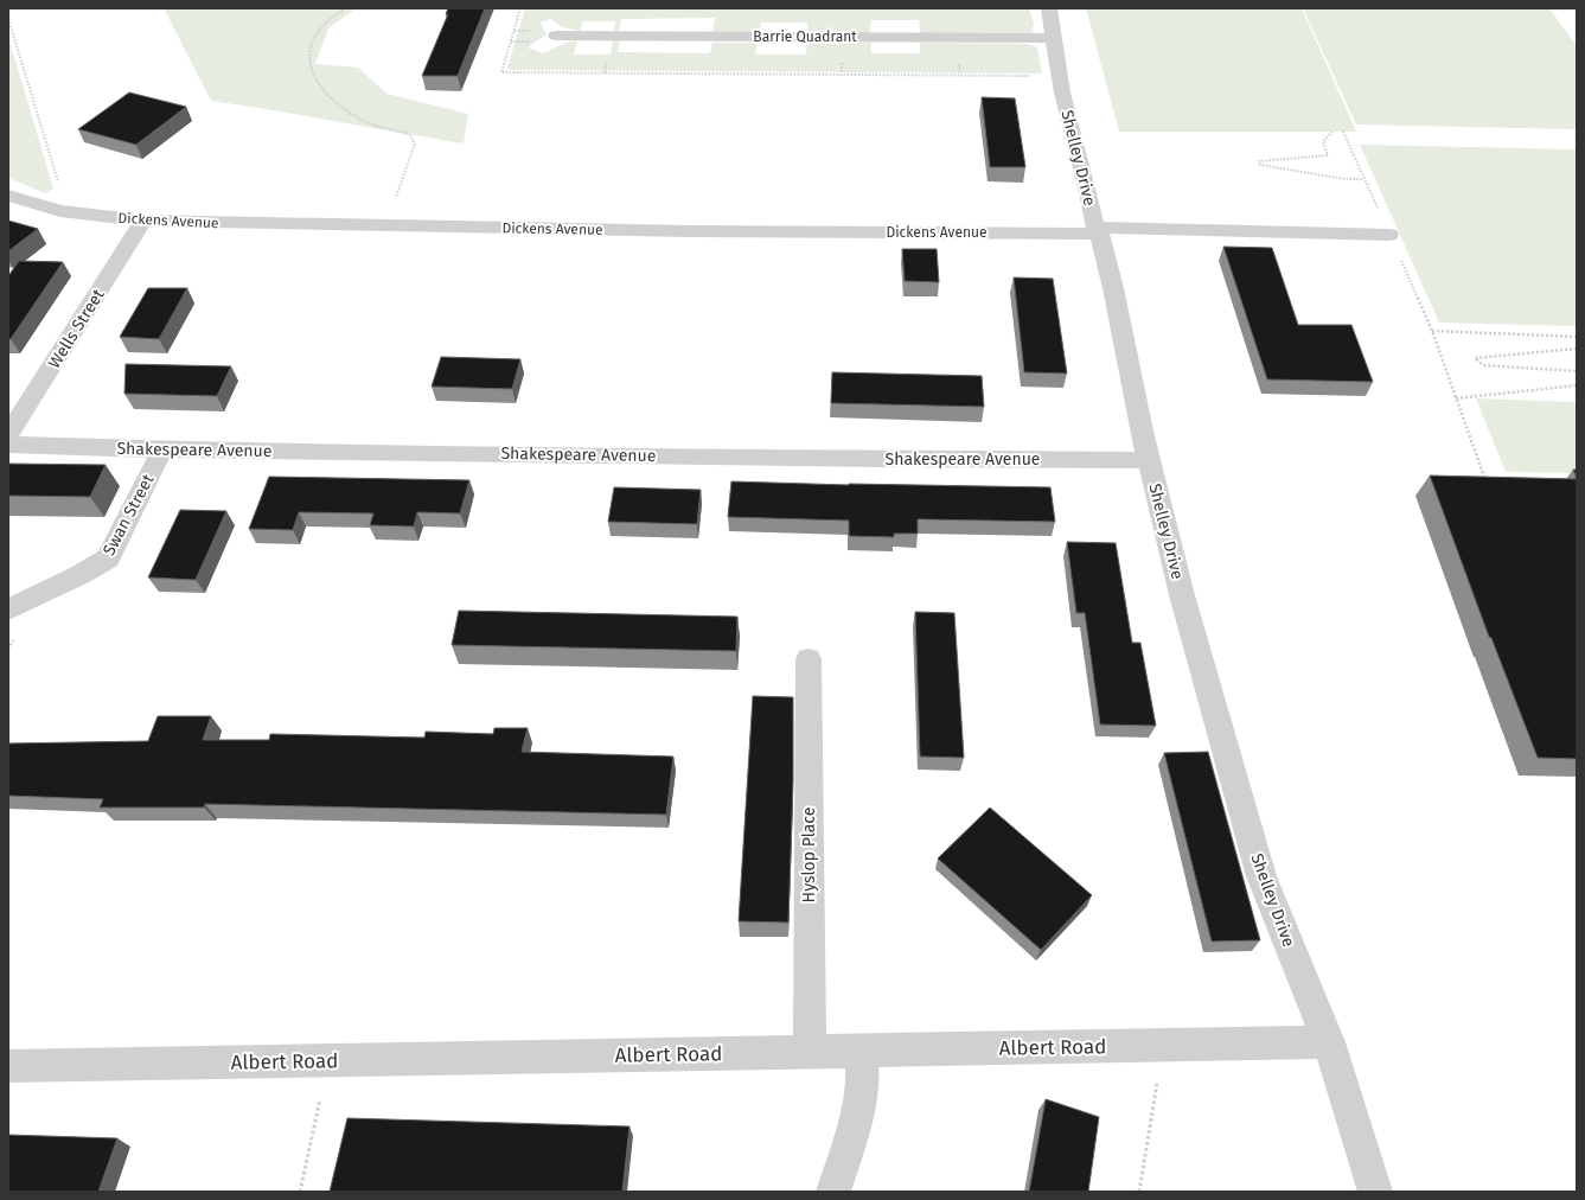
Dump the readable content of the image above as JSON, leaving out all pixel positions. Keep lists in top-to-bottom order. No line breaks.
{"streets":{"street":["Barrie Quadrant","Shelley Drive","Dickens Avenue","Wells Street","Shakespeare Avenue","Swan Street","Hyslop Place","Albert Road"]},"crossings":[["Barrie Quadrant","Shelley Drive"],["Shelley Drive","Dickens Avenue"],["Shelley Drive","Shakespeare Avenue"],["Shelley Drive","Albert Road"],["Dickens Avenue","Wells Street"],["Shakespeare Avenue","Swan Street"],["Hyslop Place","Albert Road"]]}
